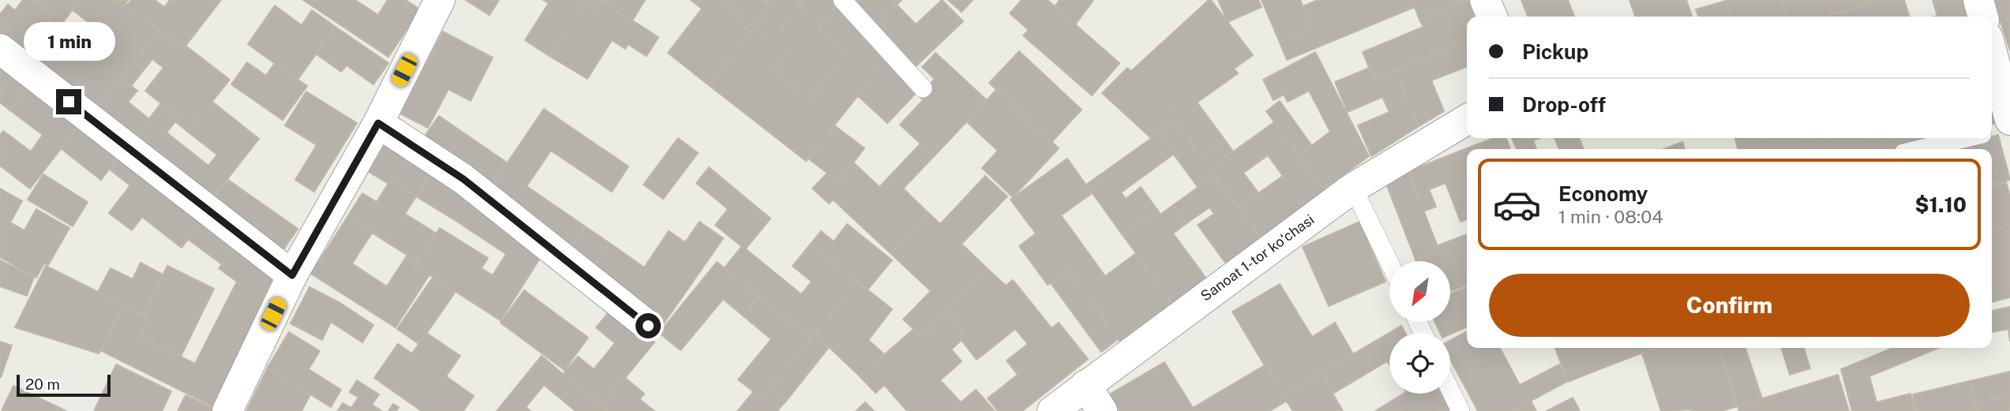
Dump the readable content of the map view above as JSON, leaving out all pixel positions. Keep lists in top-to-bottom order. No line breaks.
{"streets":{"street":["Sanoat 1-tor ko‘chasi"]},"scale_bar":"20 m","north":"bottom left","page":{"banner":["Pickup","Drop-off"],"bubble":"1 min","list":[{"name":"Economy","note":"1 min · 08:04","value":"$1.10"}],"buttons":"Confirm","scale":"20 m"}}
